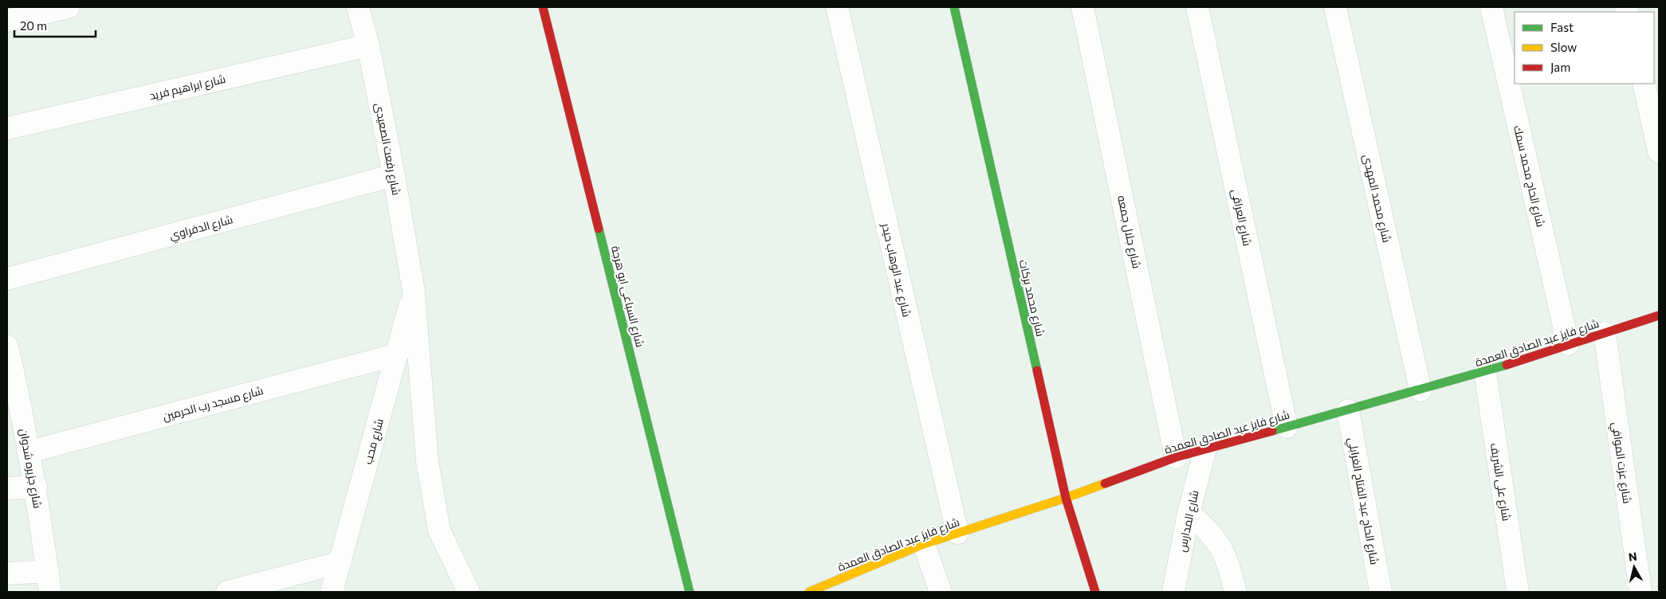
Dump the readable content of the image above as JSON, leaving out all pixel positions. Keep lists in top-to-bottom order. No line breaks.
{"streets":{"street":["شارع ابراهيم فريد","شارع رفعت الصعيدى","شارع الحاج محمد سمك","شارع محمد المهدى","شارع العراقى","شارع الدفراوي","شارع جلال جمعه","شارع عبد الوهاب حيدر","شارع السباعى ابو هرجة","شارع محمد بركات","شارع فايز عبد الصادق العمدة","شارع مسجد رب الحرمين","شارع محب","شارع عزت الموافي","شارع جزيره شدوان","شارع على الشريف","شارع الحاج عبد الفتاح الغرابلي","شارع المدارس"]},"crossings":[["شارع ابراهيم فريد","شارع رفعت الصعيدى"],["شارع رفعت الصعيدى","شارع الدفراوي"],["شارع رفعت الصعيدى","شارع محب"],["شارع الحاج محمد سمك","شارع فايز عبد الصادق العمدة"],["شارع محمد المهدى","شارع فايز عبد الصادق العمدة"],["شارع العراقى","شارع فايز عبد الصادق العمدة"],["شارع جلال جمعه","شارع فايز عبد الصادق العمدة"],["شارع عبد الوهاب حيدر","شارع فايز عبد الصادق العمدة"],["شارع محمد بركات","شارع فايز عبد الصادق العمدة"],["شارع فايز عبد الصادق العمدة","شارع عزت الموافي"],["شارع فايز عبد الصادق العمدة","شارع على الشريف"],["شارع فايز عبد الصادق العمدة","شارع الحاج عبد الفتاح الغرابلي"],["شارع فايز عبد الصادق العمدة","شارع المدارس"],["شارع مسجد رب الحرمين","شارع محب"],["شارع مسجد رب الحرمين","شارع جزيره شدوان"]],"legend":["Fast","Slow","Jam"],"scale_bar":"20 m","north":"top"}
